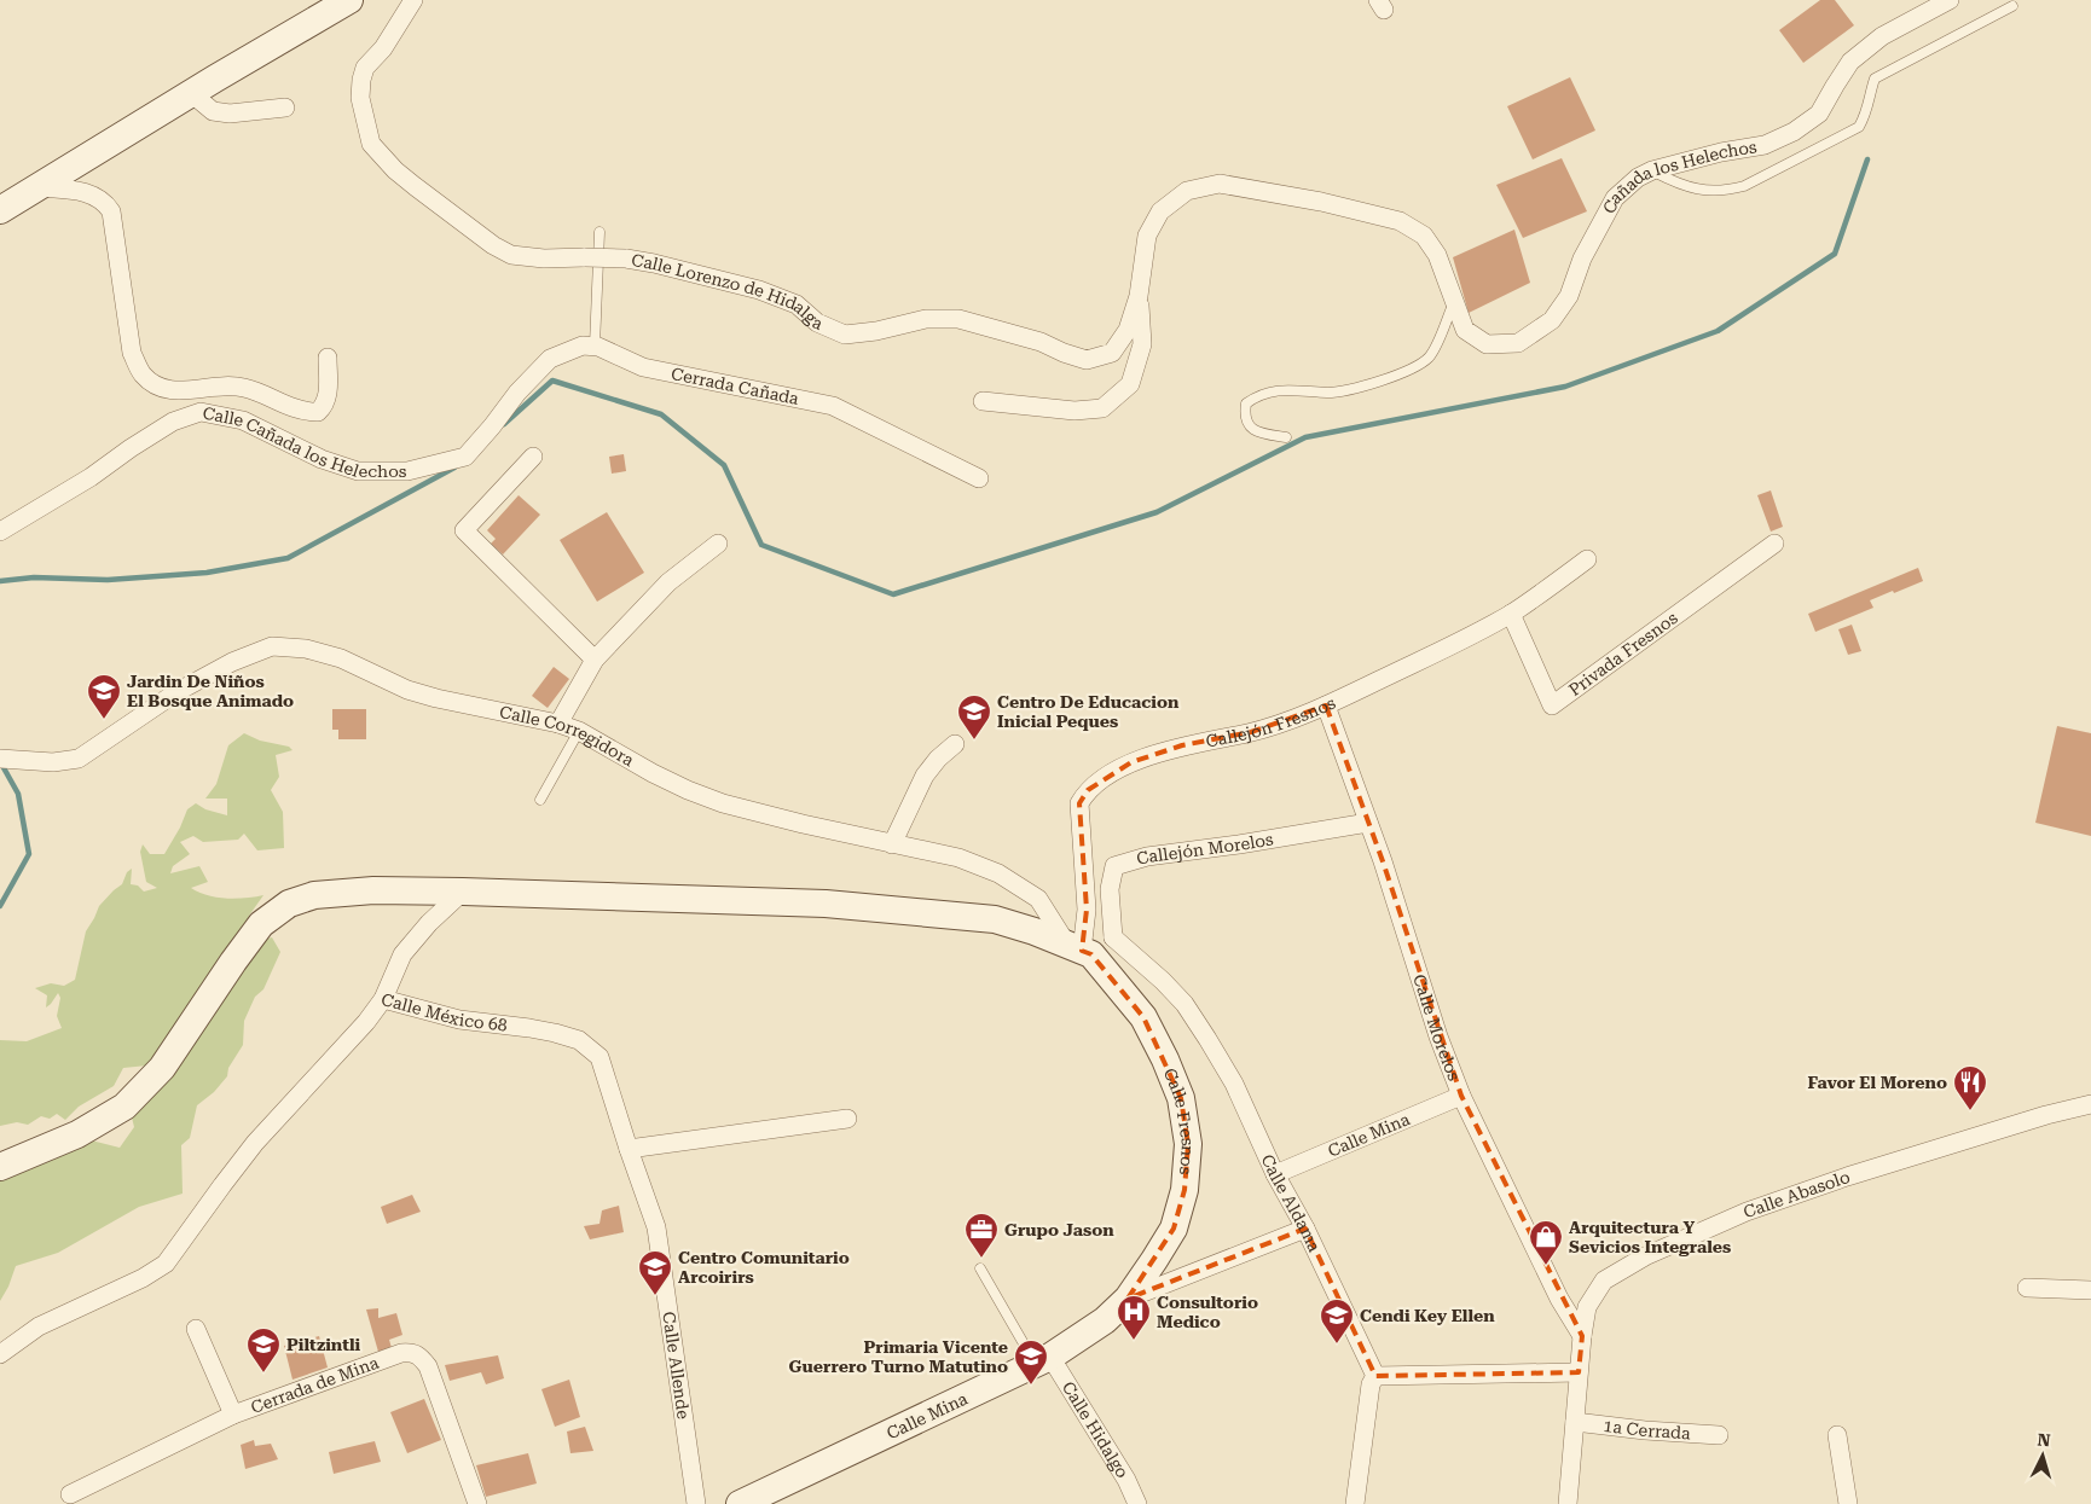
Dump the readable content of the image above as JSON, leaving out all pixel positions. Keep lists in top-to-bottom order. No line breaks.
{"streets":{"street":["Cañada los Helechos","Calle Lorenzo de Hidalga","Cerrada Cañada","Calle Cañada los Helechos","Privada Fresnos","Callejón Fresnos","Calle Corregidora","Callejón Morelos","Calle México 68","Calle Morelos","Calle Fresnos","Calle Mina","Calle Abasolo","Calle Aldama","Calle Allende","Cerrada de Mina","1a Cerrada","Calle Hidalgo"]},"crossings":[["Cañada los Helechos","Calle Lorenzo de Hidalga"],["Cerrada Cañada","Calle Cañada los Helechos"],["Privada Fresnos","Callejón Fresnos"],["Callejón Fresnos","Calle Corregidora"],["Callejón Fresnos","Calle Morelos"],["Callejón Fresnos","Calle Fresnos"],["Calle Corregidora","Calle Fresnos"],["Callejón Morelos","Calle Morelos"],["Callejón Morelos","Calle Aldama"],["Calle México 68","Calle Allende"],["Calle Morelos","Calle Mina"],["Calle Morelos","Calle Abasolo"],["Calle Fresnos","Calle Mina"],["Calle Mina","Calle Aldama"],["Calle Mina","Calle Hidalgo"],["Calle Abasolo","1a Cerrada"]],"places":{"school or university":["Jardin De Niños El Bosque Animado","Centro De Educacion Inicial Peques","Centro Comunitario Arcoirirs","Cendi Key Ellen","Piltzintli","Primaria Vicente Guerrero Turno Matutino"],"restaurant":["Favor El Moreno"],"office":["Grupo Jason"],"shop":["Arquitectura Y Sevicios Integrales"],"hospital":["Consultorio Medico"]},"north":"top"}
